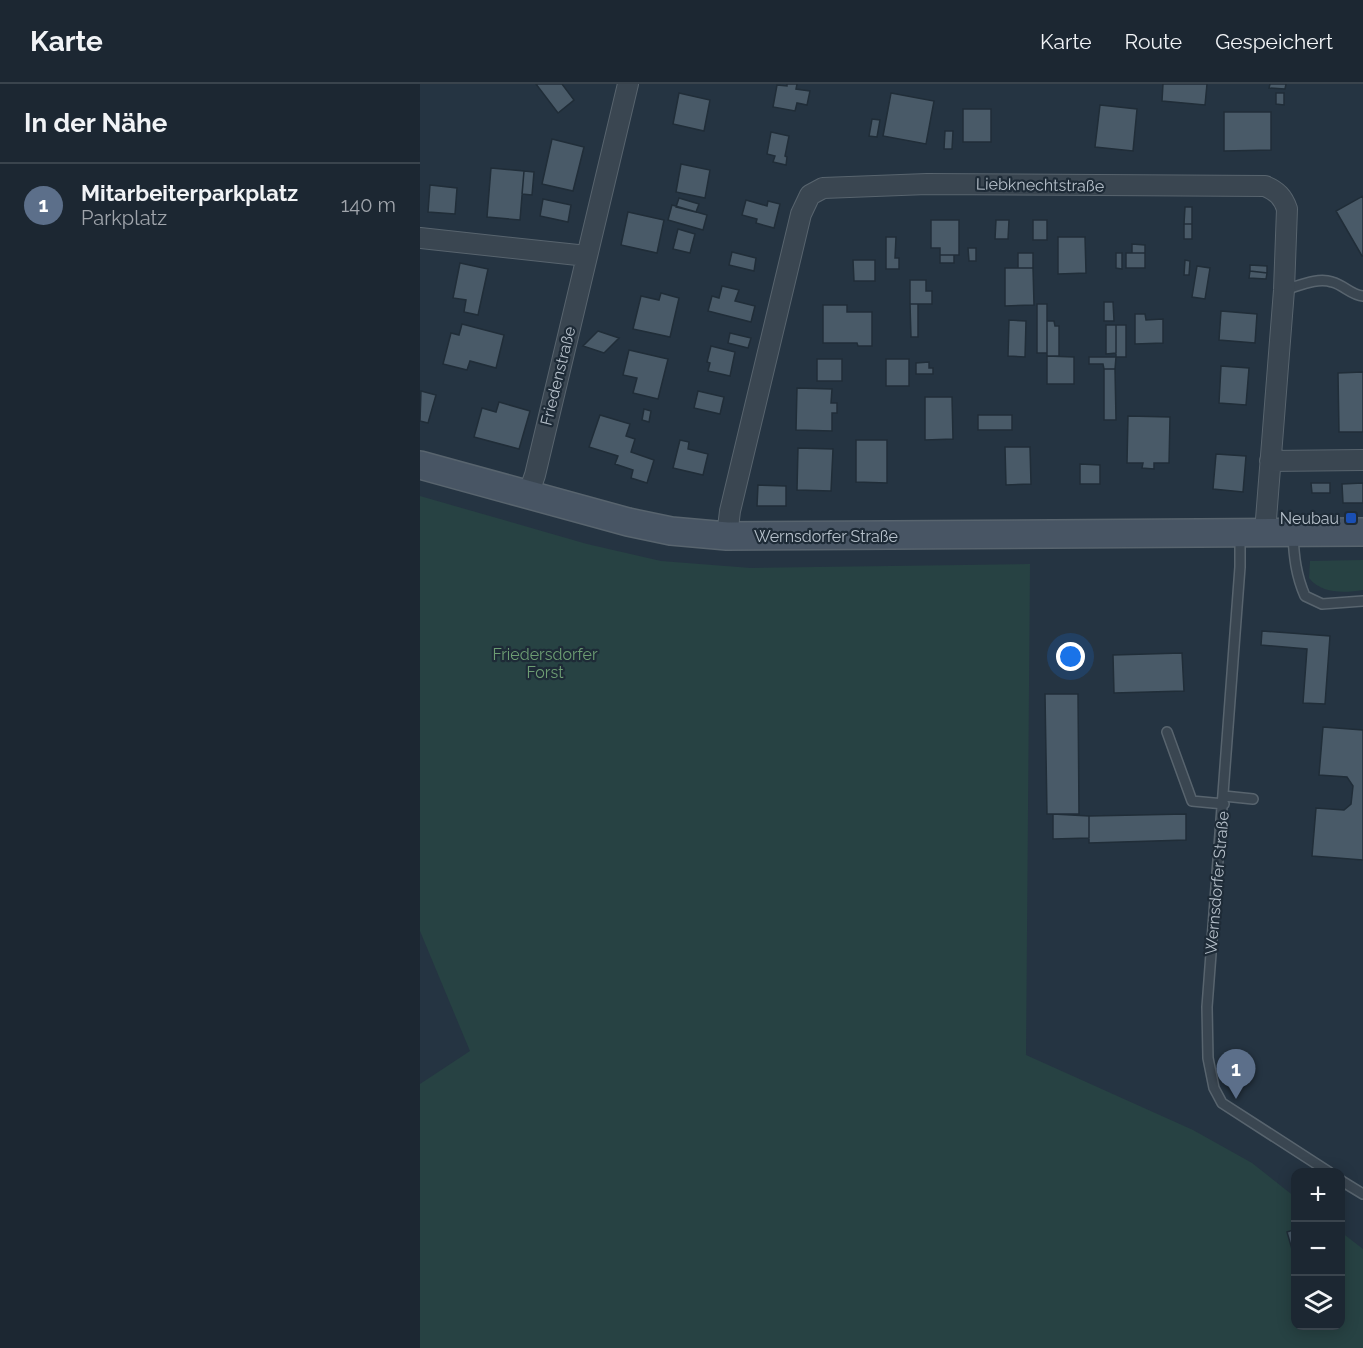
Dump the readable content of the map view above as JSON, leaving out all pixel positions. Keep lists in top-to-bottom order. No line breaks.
{"streets":{"main road":["Wernsdorfer Straße"],"street":["Liebknechtstraße","Friedenstraße"]},"crossings":[["Liebknechtstraße","Wernsdorfer Straße"],["Friedenstraße","Wernsdorfer Straße"]],"parks":["Friedersdorfer Forst"],"places":{"transit":["Neubau"]},"page":{"header":"Karte","nav":["Karte","Route","Gespeichert"],"heading":"In der Nähe","list":[{"mark":"1","name":"Mitarbeiterparkplatz","note":"Parkplatz","value":"140 m"}],"pins":"1","map_buttons":["+","−"]}}
